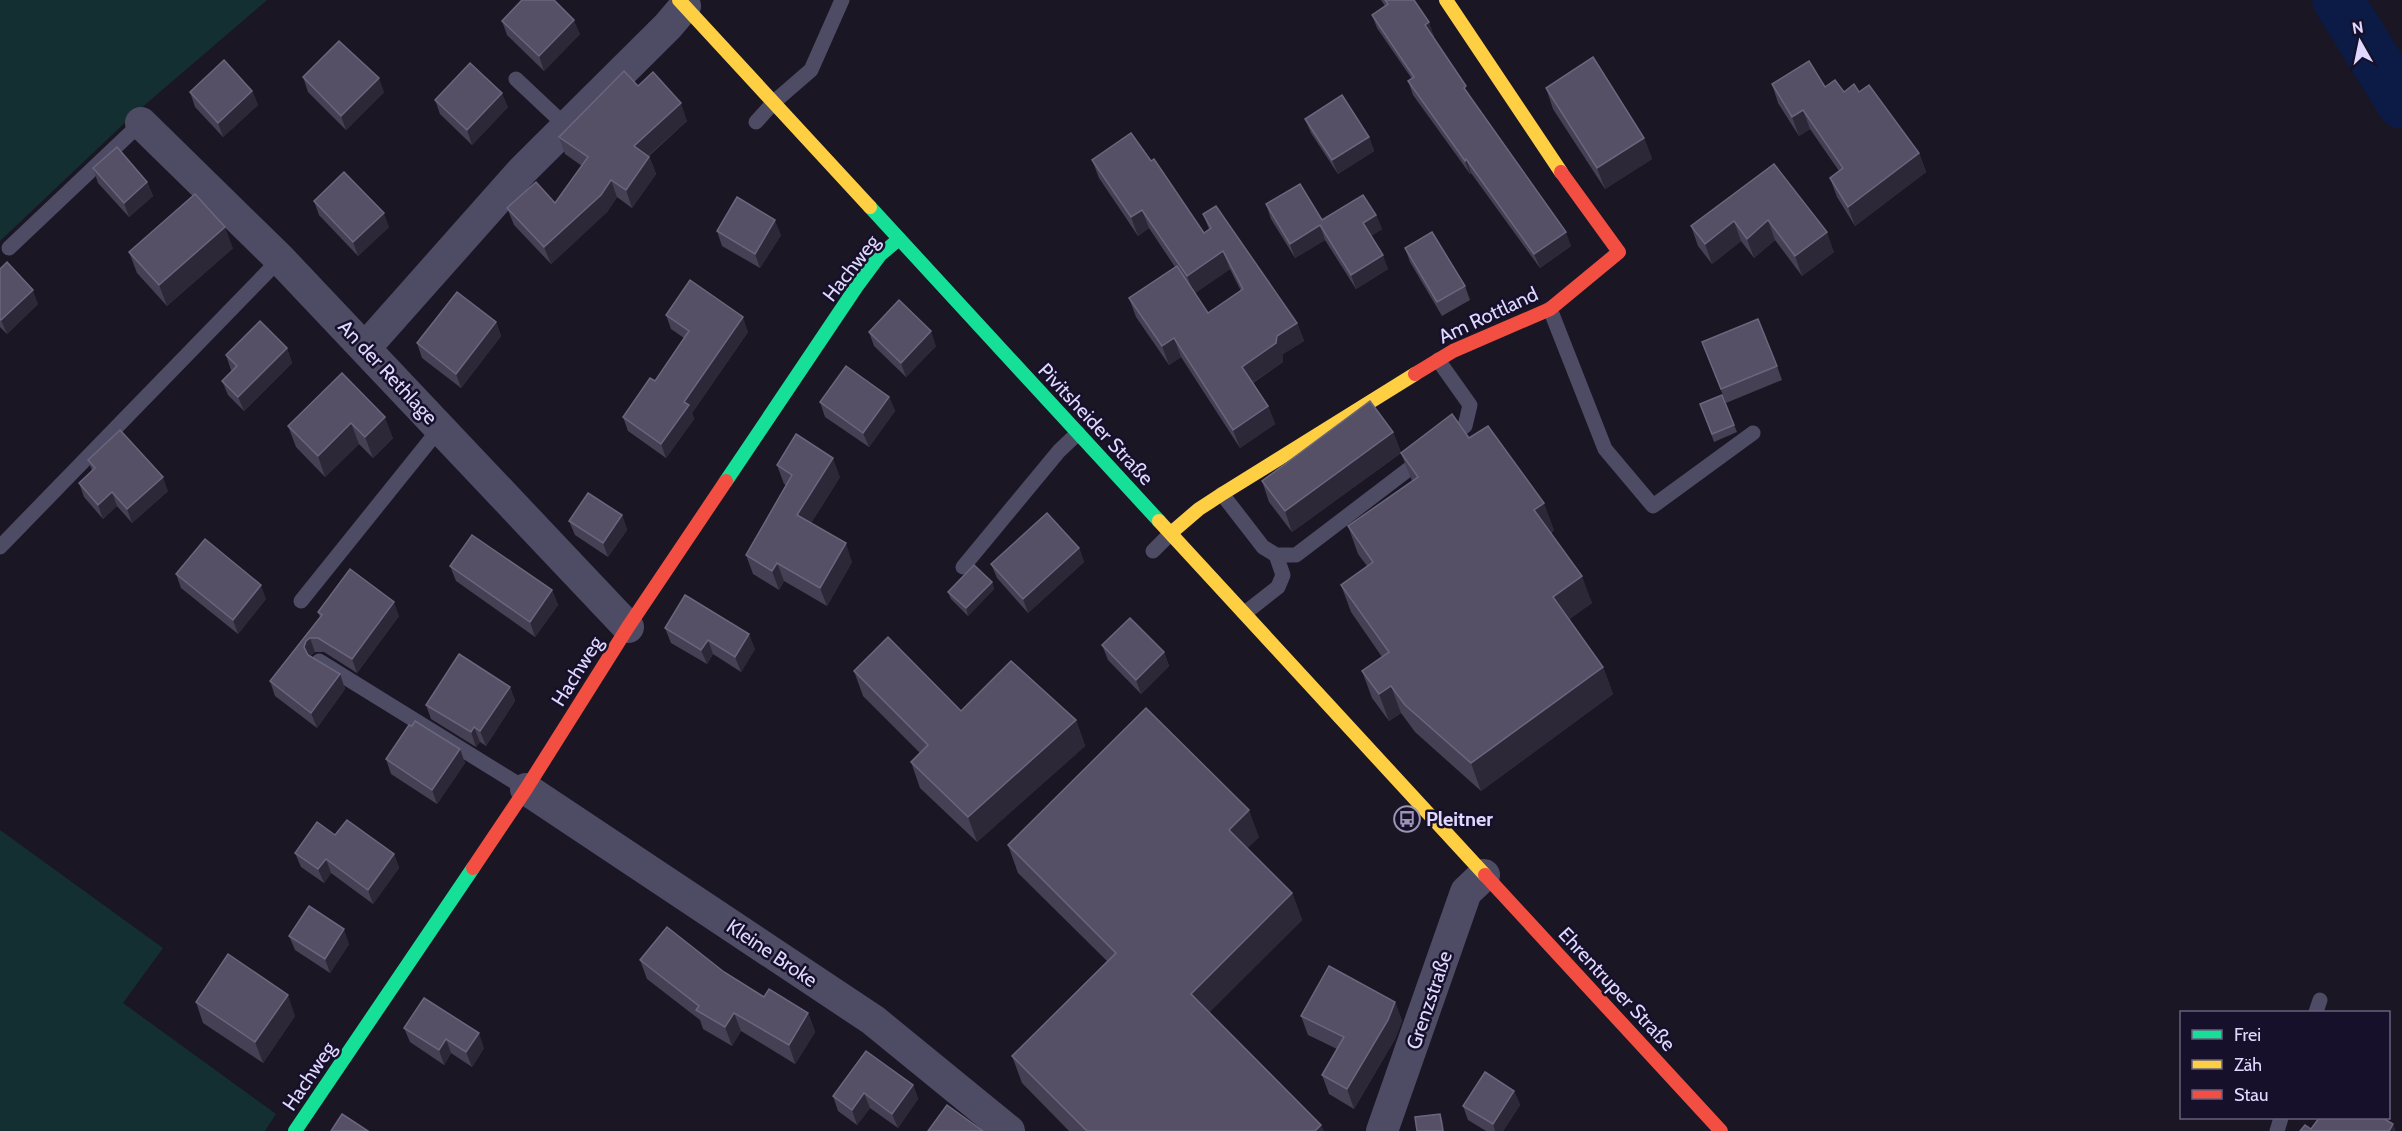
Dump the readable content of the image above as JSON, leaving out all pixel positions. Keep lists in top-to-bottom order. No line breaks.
{"streets":{"street":["Hachweg","Am Rottland","An der Rethlage","Pivitsheider Straße","Kleine Broke","Ehrentruper Straße","Grenzstraße"]},"crossings":[["Hachweg","An der Rethlage"],["Hachweg","Pivitsheider Straße"],["Hachweg","Kleine Broke"],["Am Rottland","Pivitsheider Straße"],["Pivitsheider Straße","Ehrentruper Straße"],["Pivitsheider Straße","Grenzstraße"],["Ehrentruper Straße","Grenzstraße"]],"places":{"bus stop":["Pleitner"]},"legend":["Frei","Zäh","Stau"],"north":"top"}
